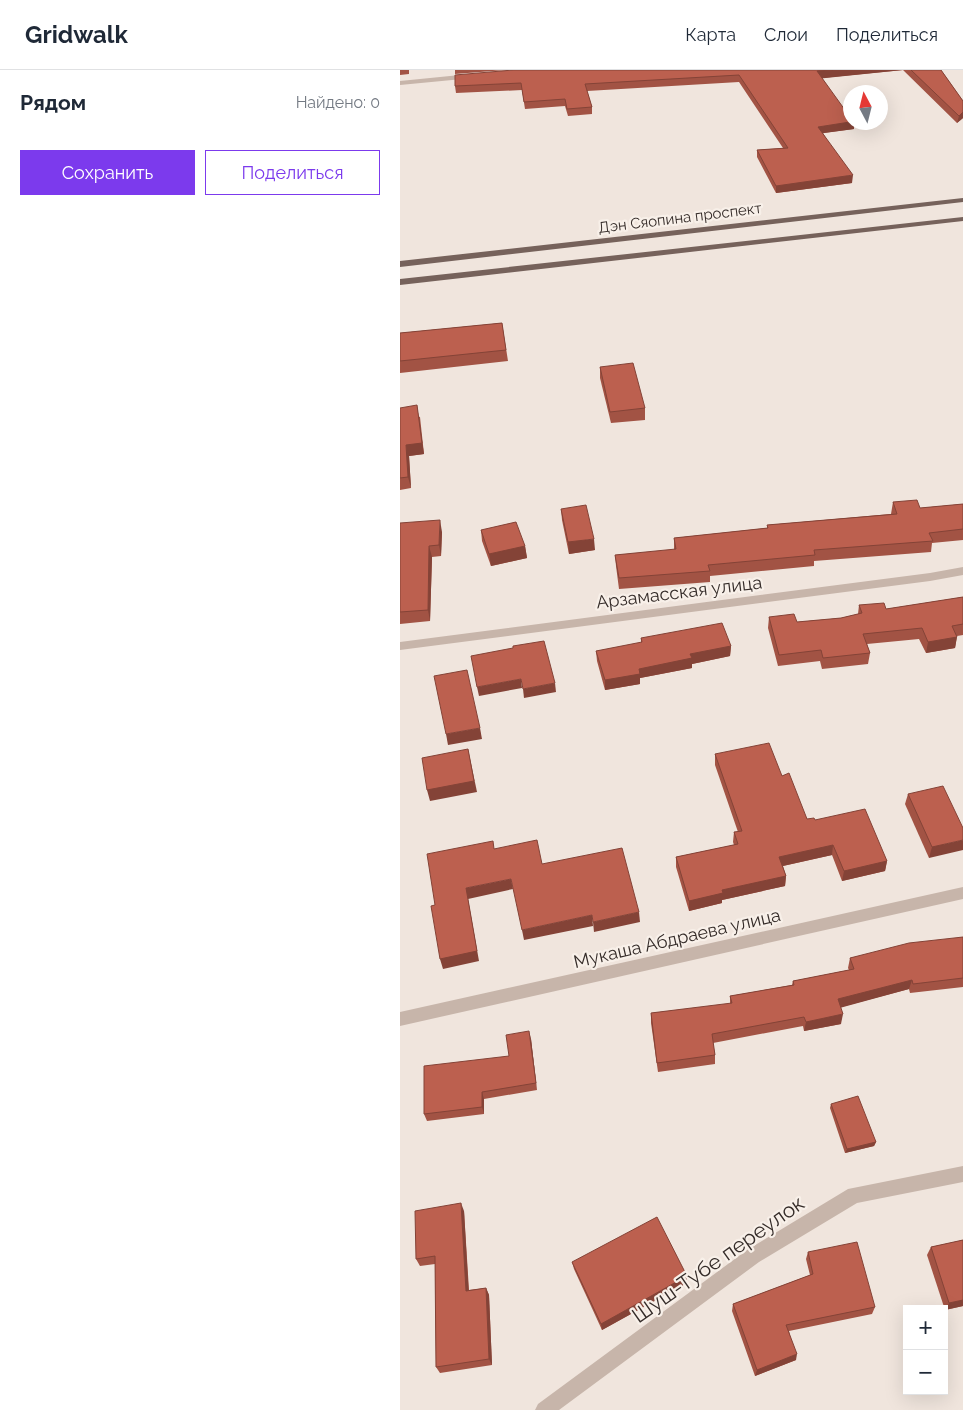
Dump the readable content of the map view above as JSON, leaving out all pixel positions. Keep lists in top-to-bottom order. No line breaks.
{"streets":{"main road":["Дэн Сяопина проспект"],"street":["Арзамасская улица","Мукаша Абдраева улица","Шуш-Тубе переулок"]},"north":"top","page":{"header":"Gridwalk","nav":["Карта","Слои","Поделиться"],"heading":["Рядом","Найдено: 0"],"buttons":["Сохранить","Поделиться"],"map_buttons":["+","−"]}}
